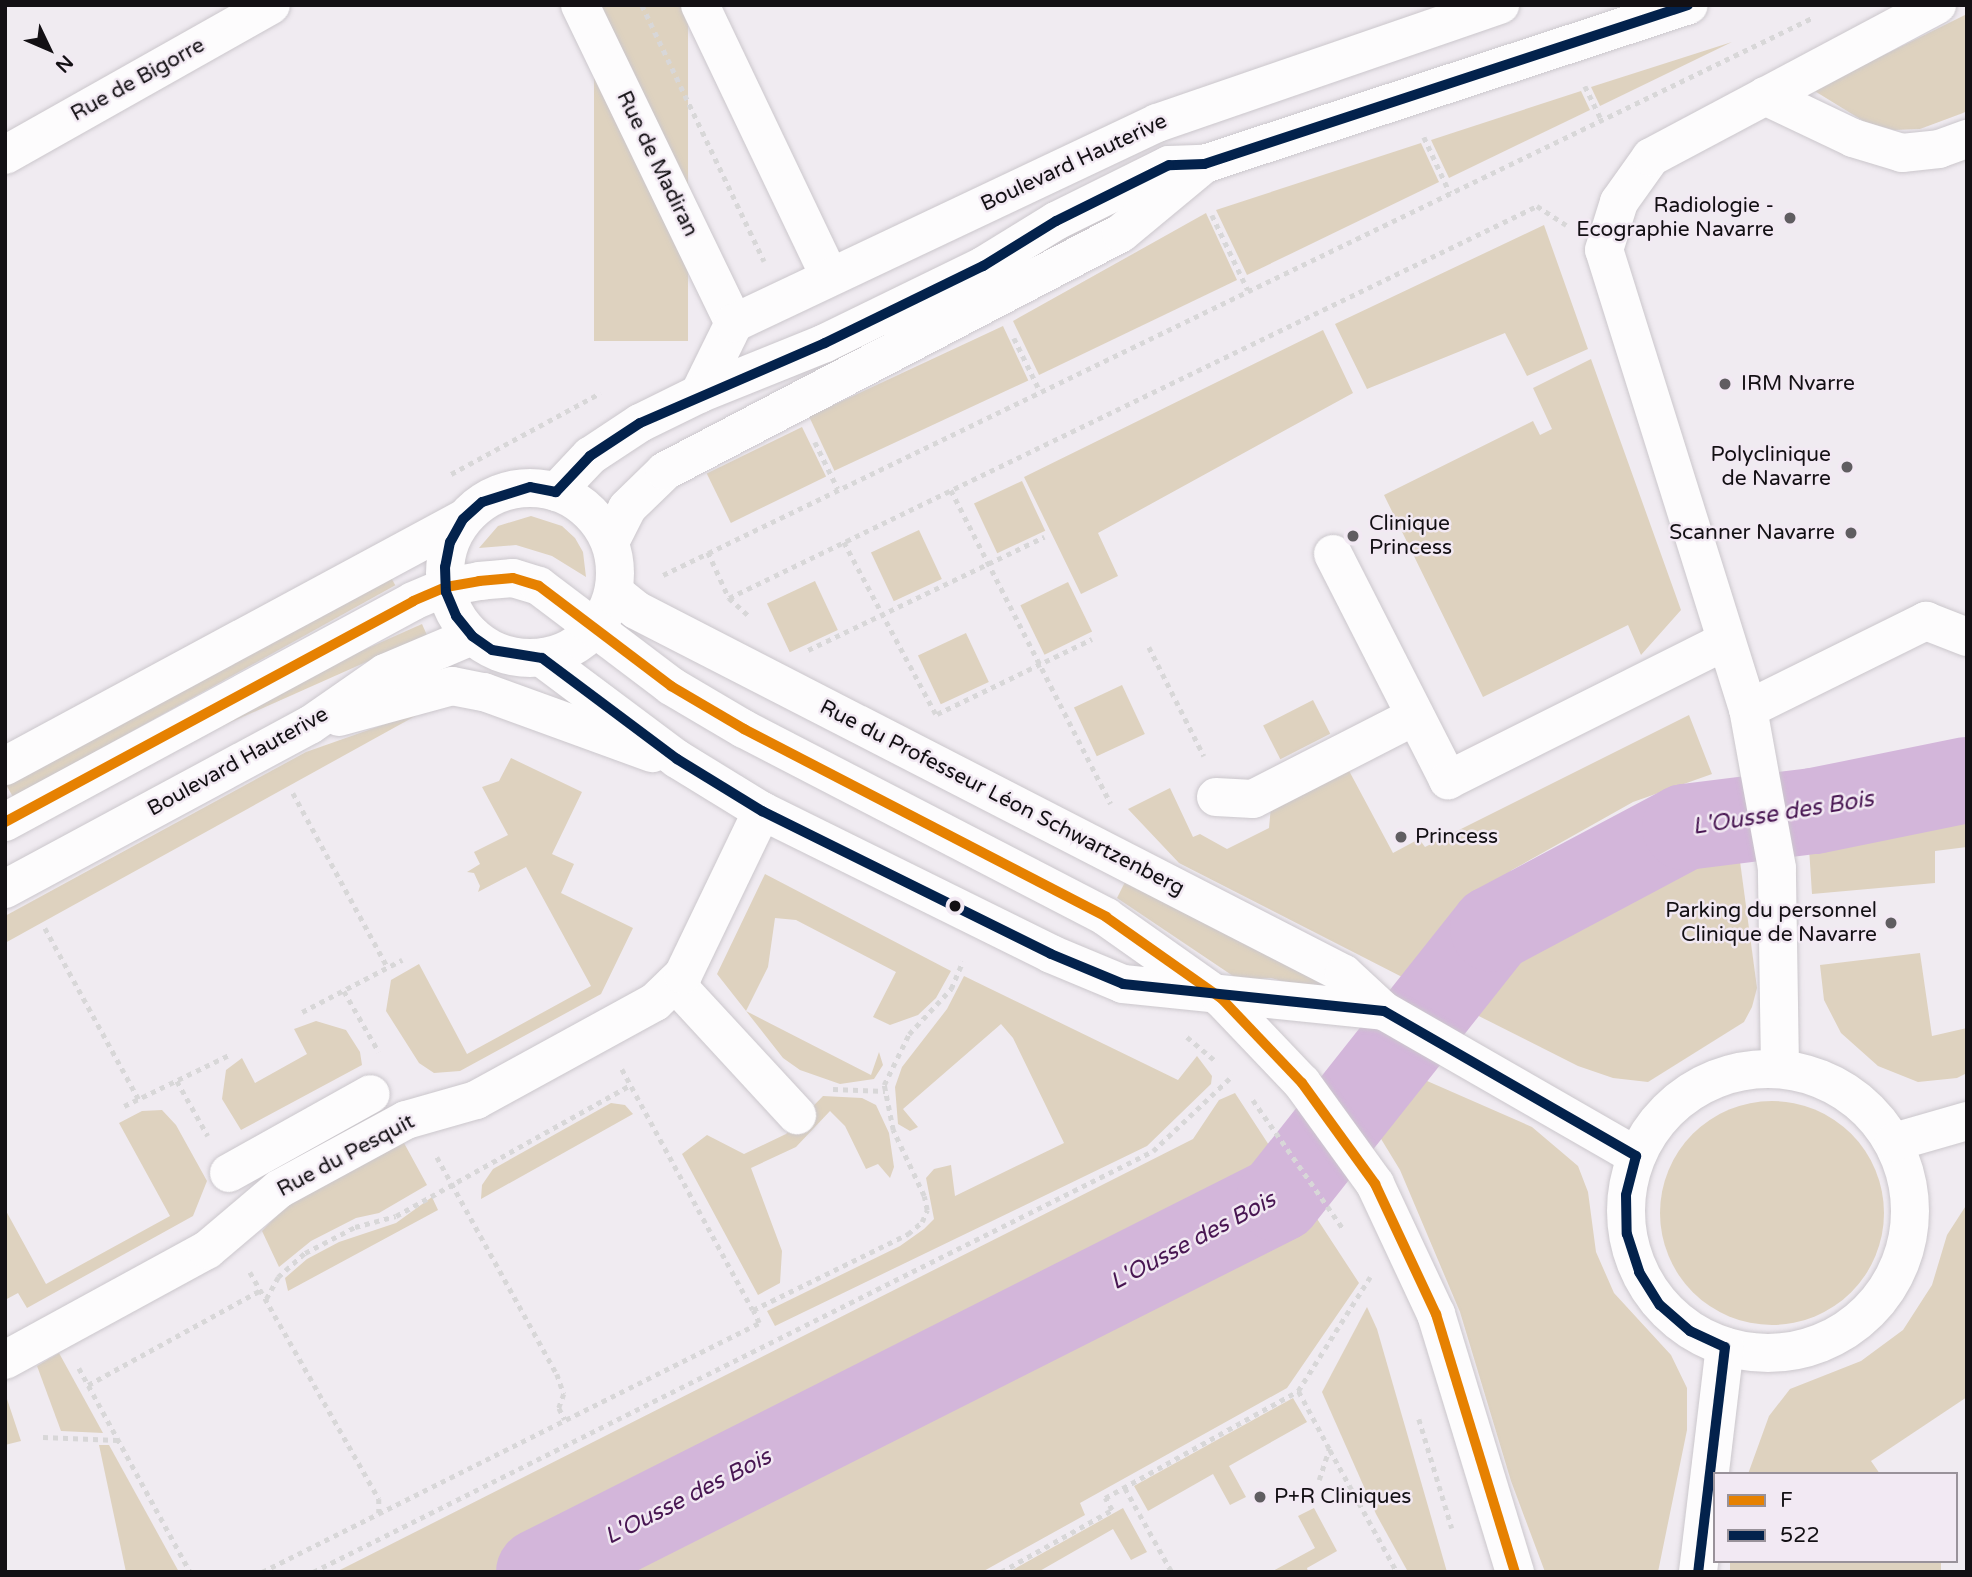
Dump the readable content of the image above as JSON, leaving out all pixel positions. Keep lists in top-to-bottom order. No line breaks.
{"streets":{"street":["Rue de Bigorre","Boulevard Hauterive","Rue de Madiran","Rue du Professeur Léon Schwartzenberg","Rue du Pesquit"]},"crossings":[["Boulevard Hauterive","Rue de Madiran"],["Rue du Professeur Léon Schwartzenberg","Rue du Pesquit"]],"water":["L'Ousse des Bois"],"places":["Radiologie - Ecographie Navarre","IRM Nvarre","Polyclinique de Navarre","Scanner Navarre","Clinique Princess","Princess","Parking du personnel Clinique de Navarre","P+R Cliniques"],"lines":["transit line 522","transit line F"],"legend":["F","522"],"north":"bottom right"}
